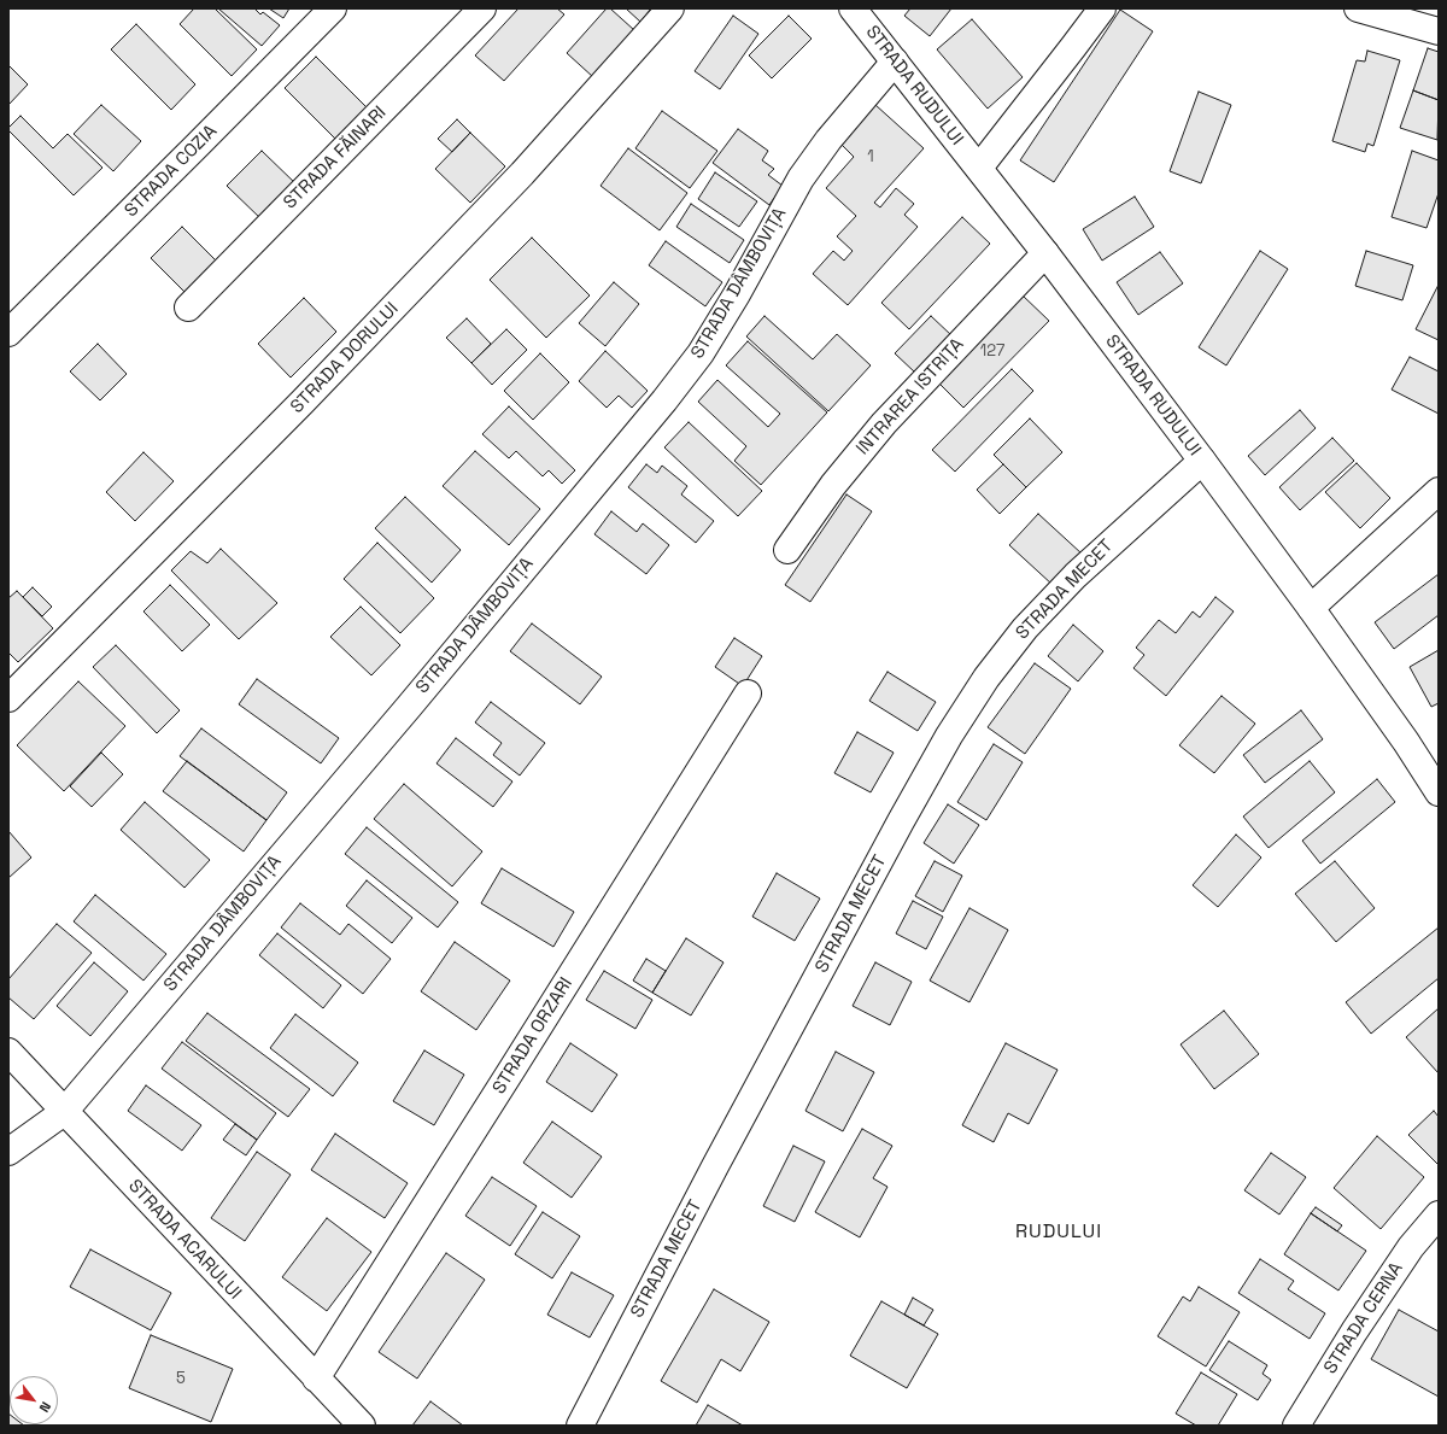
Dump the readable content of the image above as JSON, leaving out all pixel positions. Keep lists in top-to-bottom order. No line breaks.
{"streets":{"street":["STRADA RUDULUI","STRADA FĂINARI","STRADA COZIA","STRADA DÂMBOVIȚA","STRADA DORULUI","INTRAREA ISTRIȚA","STRADA MECET","STRADA ORZARI","STRADA ACARULUI","STRADA CERNA"]},"crossings":[["STRADA RUDULUI","STRADA DÂMBOVIȚA"],["STRADA RUDULUI","INTRAREA ISTRIȚA"],["STRADA RUDULUI","STRADA MECET"],["STRADA DÂMBOVIȚA","STRADA ACARULUI"],["STRADA ORZARI","STRADA ACARULUI"]],"districts":["RUDULUI"],"house_numbers":["1","127","5"],"north":"bottom right"}
